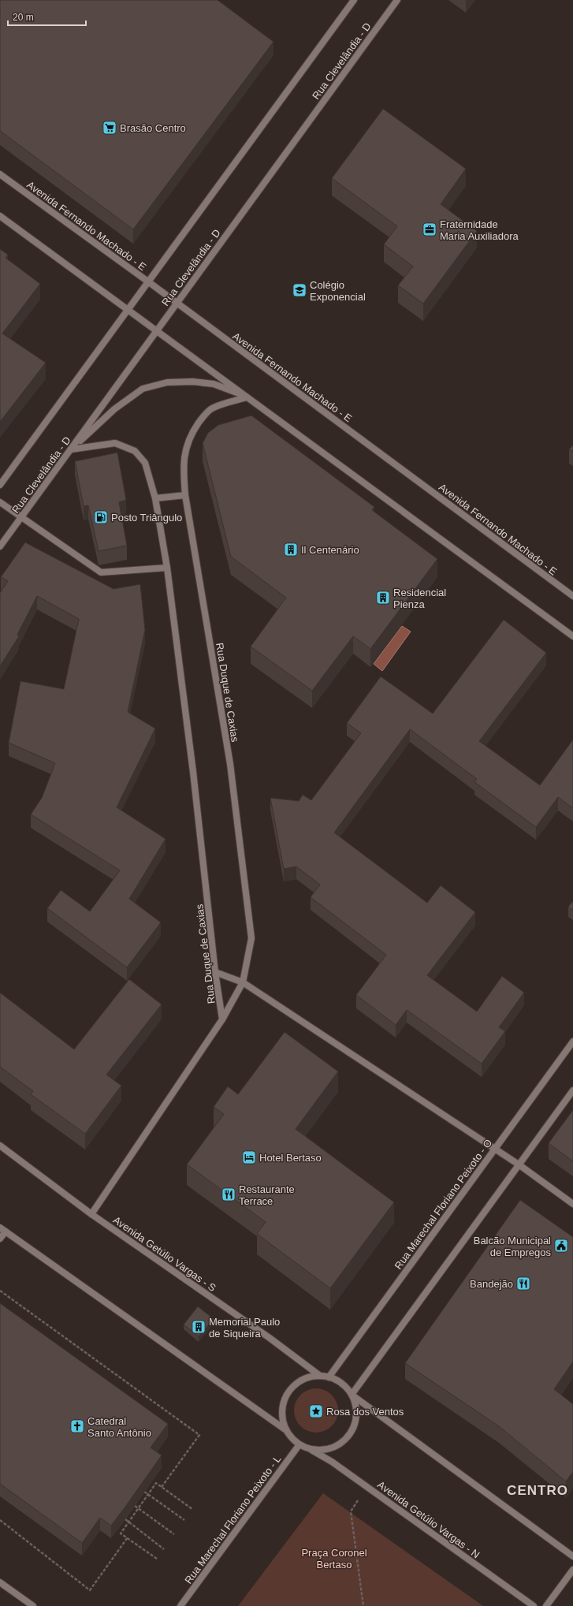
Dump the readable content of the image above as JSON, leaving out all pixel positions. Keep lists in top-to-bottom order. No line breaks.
{"streets":{"street":["Rua Clevelândia - D","Avenida Fernando Machado - E","Rua Duque de Caxias","Rua Marechal Floriano Peixoto - O","Avenida Getúlio Vargas - S","Rua Marechal Floriano Peixoto - L","Avenida Getúlio Vargas - N"]},"crossings":[["Rua Clevelândia - D","Avenida Fernando Machado - E"],["Rua Clevelândia - D","Rua Duque de Caxias"],["Rua Duque de Caxias","Avenida Getúlio Vargas - S"],["Rua Marechal Floriano Peixoto - O","Avenida Getúlio Vargas - S"],["Rua Marechal Floriano Peixoto - O","Rua Marechal Floriano Peixoto - L"],["Rua Marechal Floriano Peixoto - O","Avenida Getúlio Vargas - N"],["Avenida Getúlio Vargas - S","Rua Marechal Floriano Peixoto - L"],["Avenida Getúlio Vargas - S","Avenida Getúlio Vargas - N"],["Rua Marechal Floriano Peixoto - L","Avenida Getúlio Vargas - N"]],"districts":["CENTRO"],"parks":["Praça Coronel Bertaso"],"places":{"supermarket":["Brasão Centro"],"office":["Fraternidade Maria Auxiliadora"],"school or university":["Colégio Exponencial"],"fuel station":["Posto Triângulo"],"building":["Il Centenário","Residencial Pienza","Memorial Paulo de Siqueira"],"hotel":["Hotel Bertaso"],"restaurant":["Restaurante Terrace","Bandejão"],"public building":["Balcão Municipal de Empregos"],"place":["Rosa dos Ventos"],"church":["Catedral Santo Antônio"]},"scale_bar":"20 m"}
